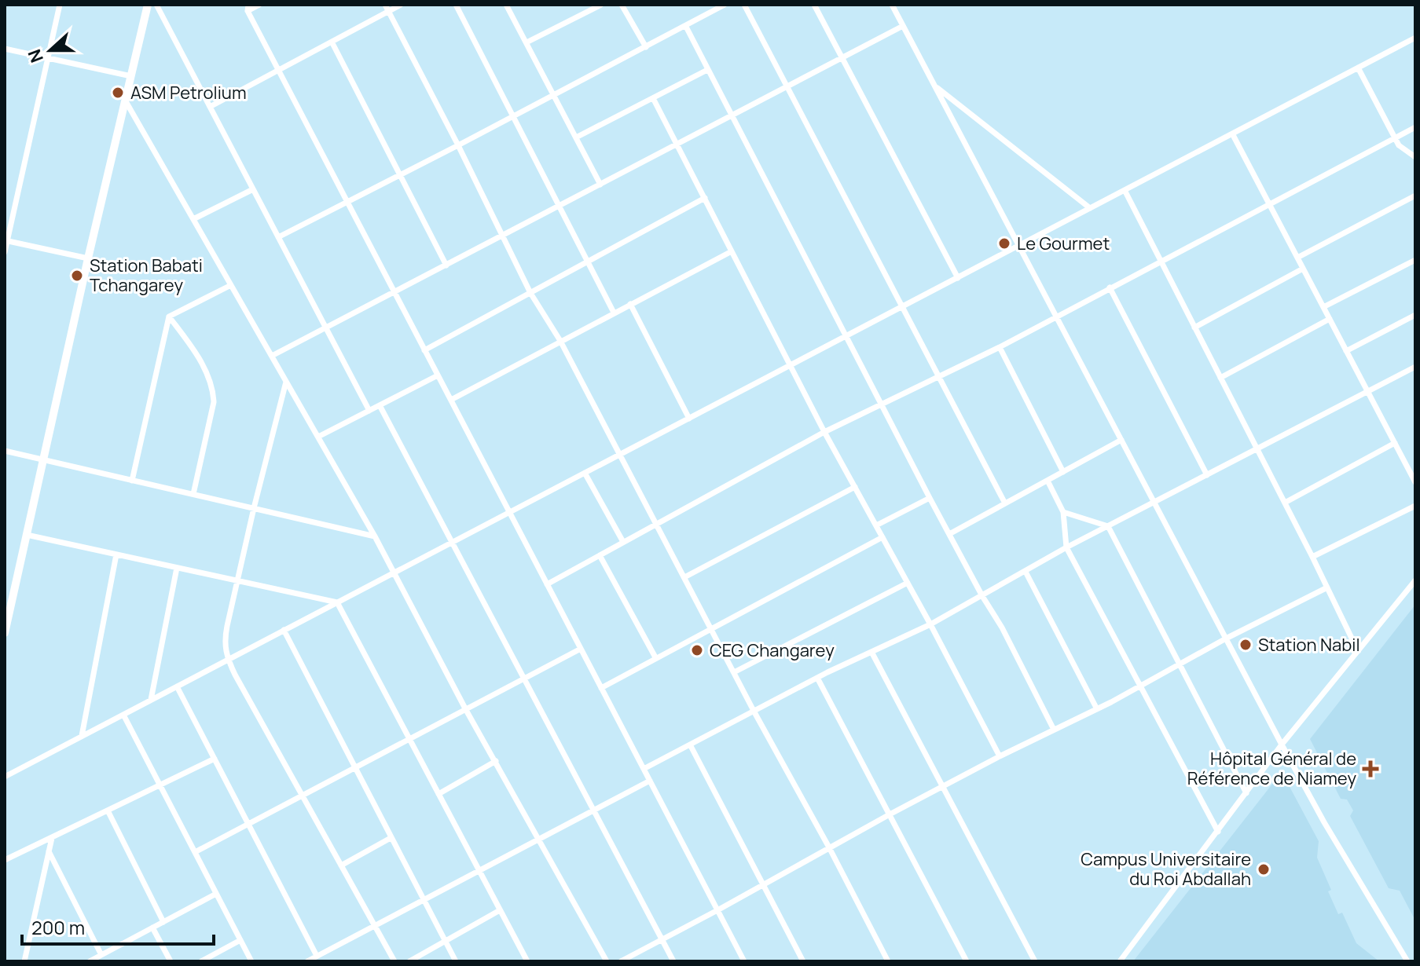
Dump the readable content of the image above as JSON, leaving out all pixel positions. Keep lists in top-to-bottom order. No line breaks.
{"places":{"other":["ASM Petrolium","Le Gourmet","Station Babati Tchangarey","Station Nabil","CEG Changarey","Campus Universitaire du Roi Abdallah"],"health":["Hôpital Général de Référence de Niamey"]},"scale_bar":"200 m","north":"left"}
